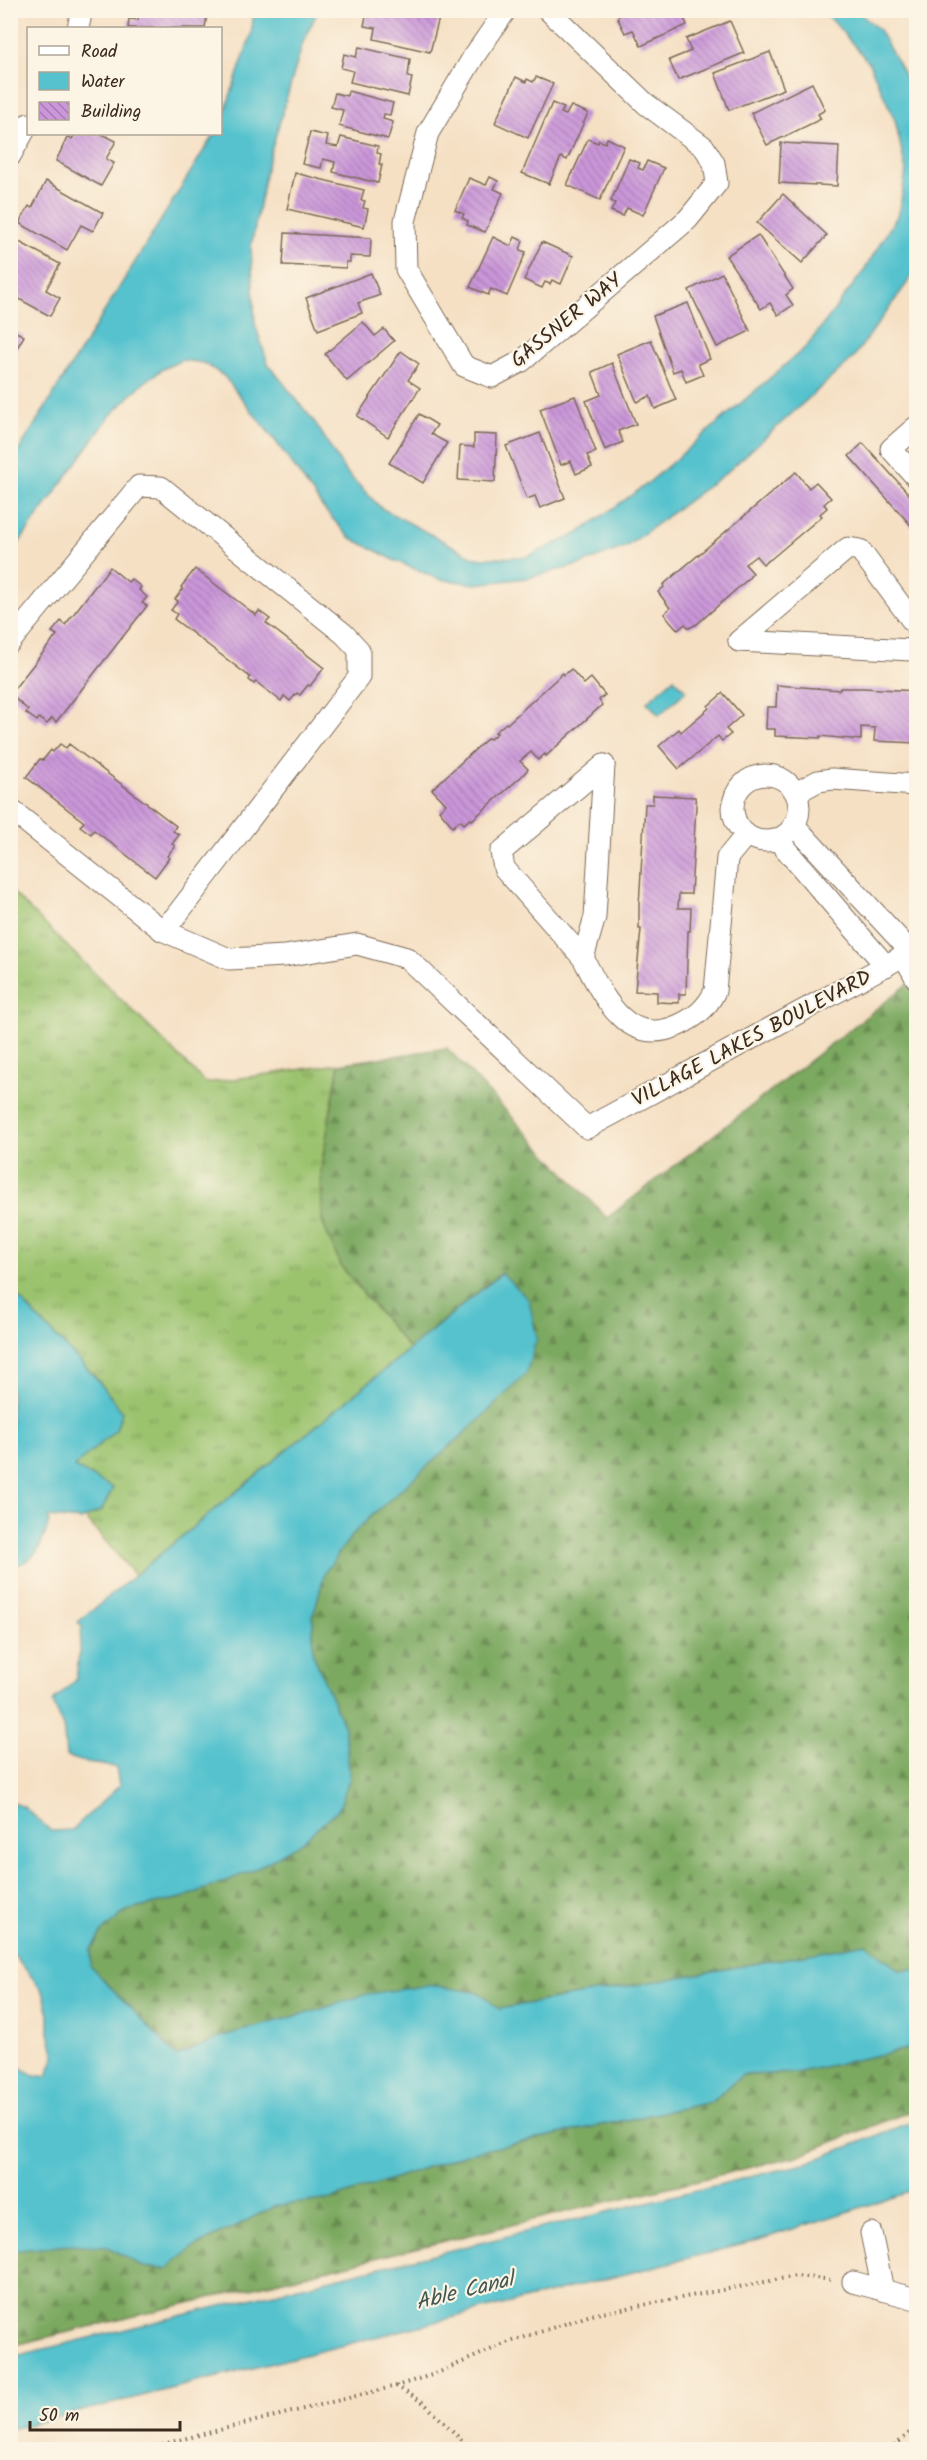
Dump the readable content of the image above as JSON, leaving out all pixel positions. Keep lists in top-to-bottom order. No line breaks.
{"streets":{"street":["GASSNER WAY","VILLAGE LAKES BOULEVARD"]},"water":["Able Canal"],"legend":["Road","Water","Building"],"scale_bar":"50 m"}
